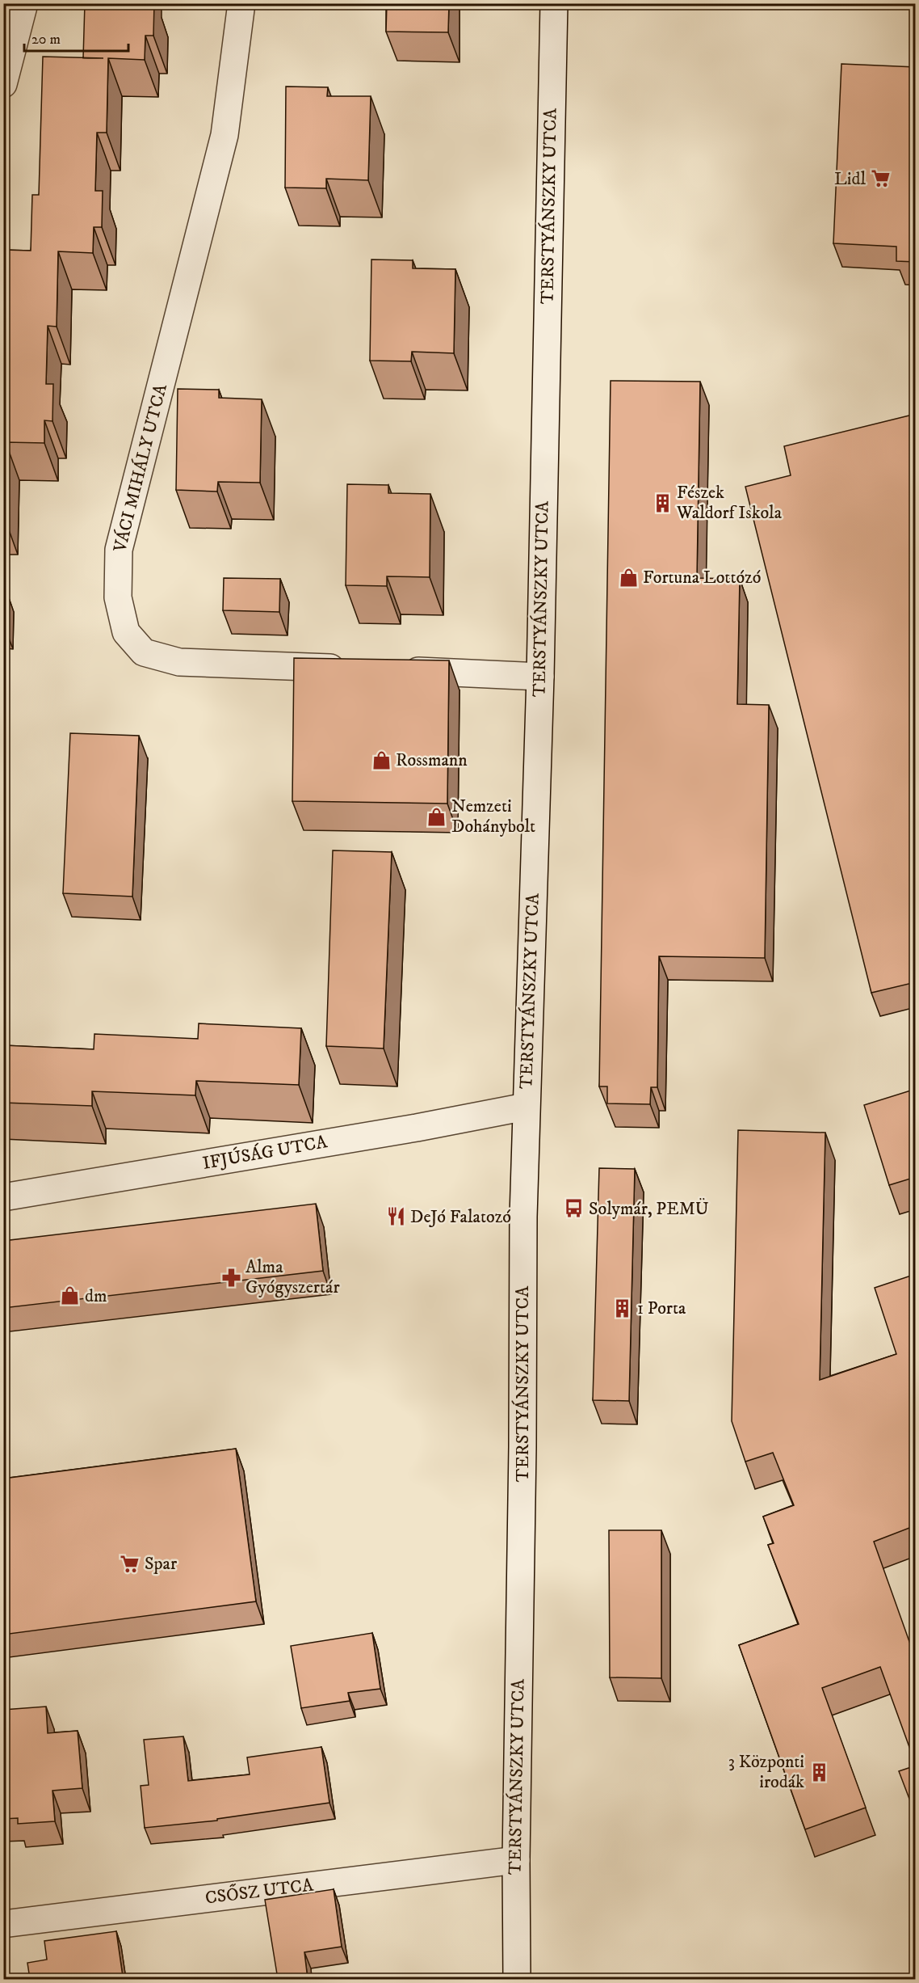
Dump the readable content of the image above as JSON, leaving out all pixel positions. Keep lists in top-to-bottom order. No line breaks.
{"streets":{"street":["TERSTYÁNSZKY UTCA","VÁCI MIHÁLY UTCA","IFJÚSÁG UTCA","CSŐSZ UTCA"]},"crossings":[["TERSTYÁNSZKY UTCA","IFJÚSÁG UTCA"],["TERSTYÁNSZKY UTCA","CSŐSZ UTCA"]],"places":{"supermarket":["Lidl","Spar"],"building":["Fészek Waldorf Iskola","1 Porta","3 Központi irodák"],"shop":["Fortuna Lottózó","Rossmann","Nemzeti Dohánybolt","dm"],"bus stop":["Solymár, PEMÜ"],"restaurant":["DeJó Falatozó"],"pharmacy":["Alma Gyógyszertár"]},"scale_bar":"20 m"}
